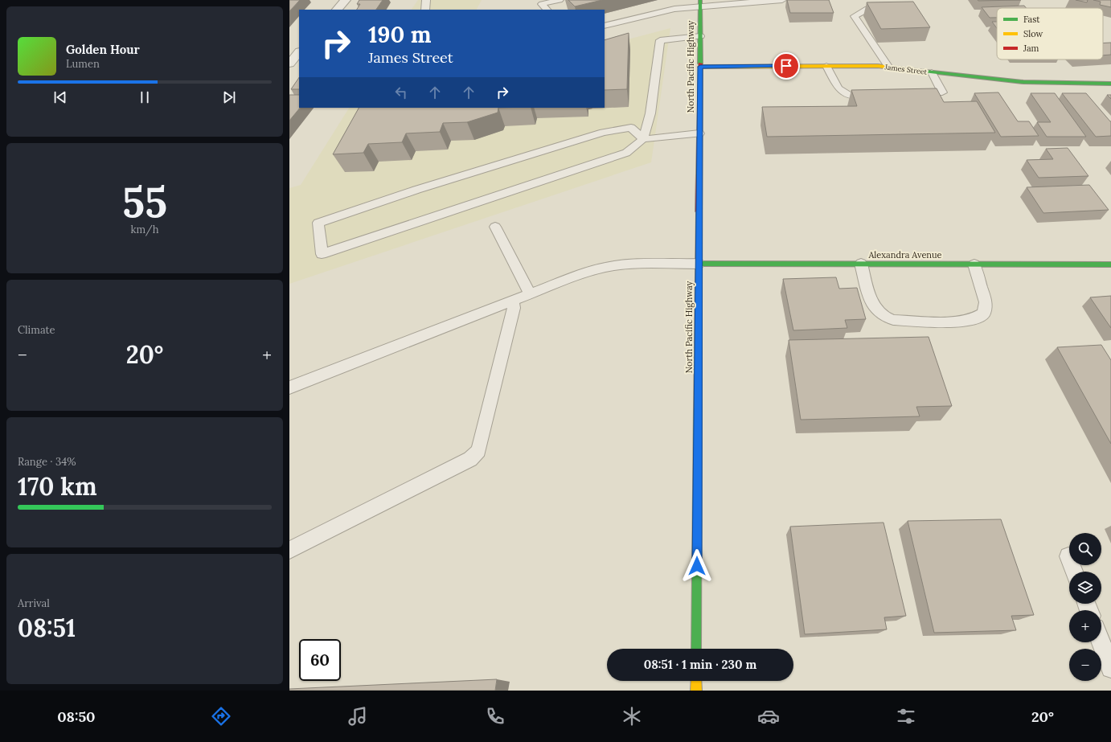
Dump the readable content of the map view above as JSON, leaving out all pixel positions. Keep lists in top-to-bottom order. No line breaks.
{"streets":{"street":["North Pacific Highway","James Street","Alexandra Avenue"]},"crossings":[["North Pacific Highway","James Street"],["North Pacific Highway","Alexandra Avenue"]],"legend":["Fast","Slow","Jam"],"page":{"turn":["190 m","James Street"],"song":["Golden Hour","Lumen"],"tile":[["55","km/h"],"Climate",["Range · 34%","170 km"],["Arrival","08:51"]],"heat":["−","20°","+"],"map_buttons":["+","−"],"limit":"60","trip":"08:51 · 1 min · 230 m","tabs":["08:50","20°"]}}
